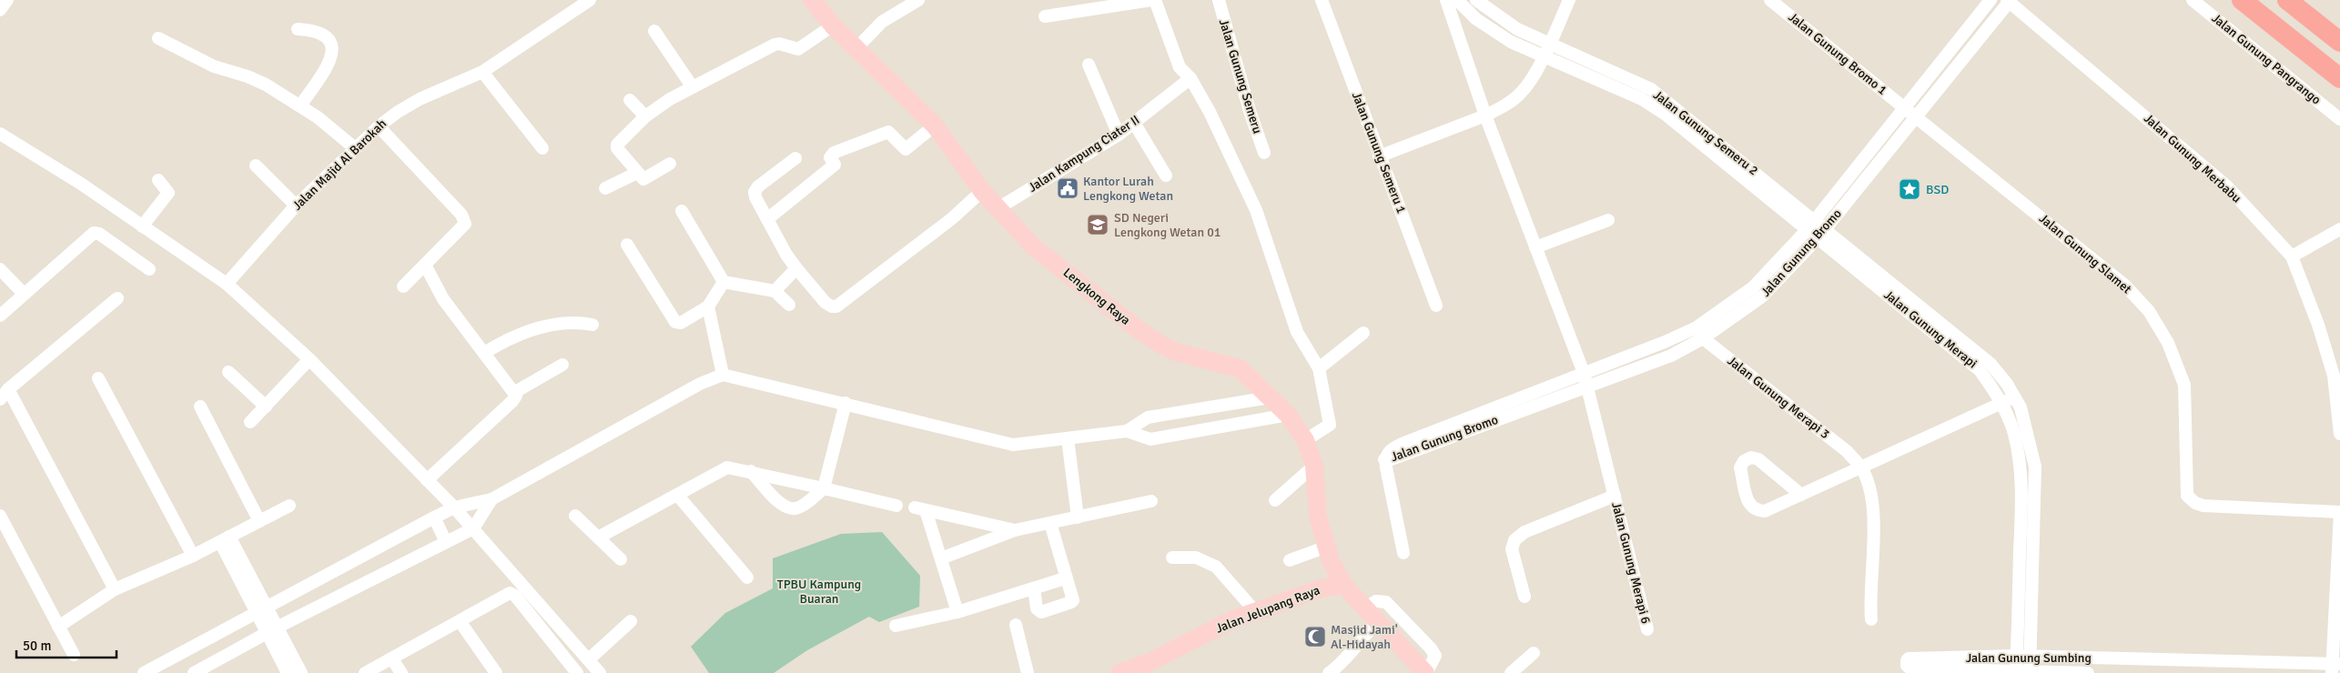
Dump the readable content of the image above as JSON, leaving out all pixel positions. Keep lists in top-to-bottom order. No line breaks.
{"streets":{"street":["Jalan Gunung Bromo 1","Jalan Gunung Pangrango","Jalan Gunung Semeru","Jalan Gunung Semeru 2","Jalan Gunung Semeru 1","Jalan Kampung Ciater II","Jalan Gunung Merbabu","Jalan Majid Al Barokah","Jalan Gunung Bromo","Jalan Gunung Slamet","Lengkong Raya","Jalan Gunung Merapi","Jalan Gunung Merapi 3","Jalan Gunung Merapi 6","Jalan Jelupang Raya","Jalan Gunung Sumbing"]},"crossings":[["Jalan Gunung Bromo 1","Jalan Gunung Bromo"],["Jalan Gunung Bromo 1","Jalan Gunung Slamet"],["Jalan Gunung Semeru 2","Jalan Gunung Bromo"],["Jalan Gunung Semeru 2","Jalan Gunung Merapi"],["Jalan Kampung Ciater II","Lengkong Raya"],["Jalan Gunung Merbabu","Jalan Gunung Bromo"],["Jalan Gunung Bromo","Jalan Gunung Slamet"],["Jalan Gunung Bromo","Jalan Gunung Merapi"],["Jalan Gunung Bromo","Jalan Gunung Merapi 3"],["Jalan Gunung Bromo","Jalan Gunung Merapi 6"],["Lengkong Raya","Jalan Jelupang Raya"],["Jalan Gunung Merapi","Jalan Gunung Sumbing"]],"parks":["TPBU Kampung Buaran"],"places":{"public building":["Kantor Lurah Lengkong Wetan"],"place":["BSD"],"school or university":["SD Negeri Lengkong Wetan 01"],"mosque":["Masjid Jami' Al-Hidayah"]},"scale_bar":"50 m"}
